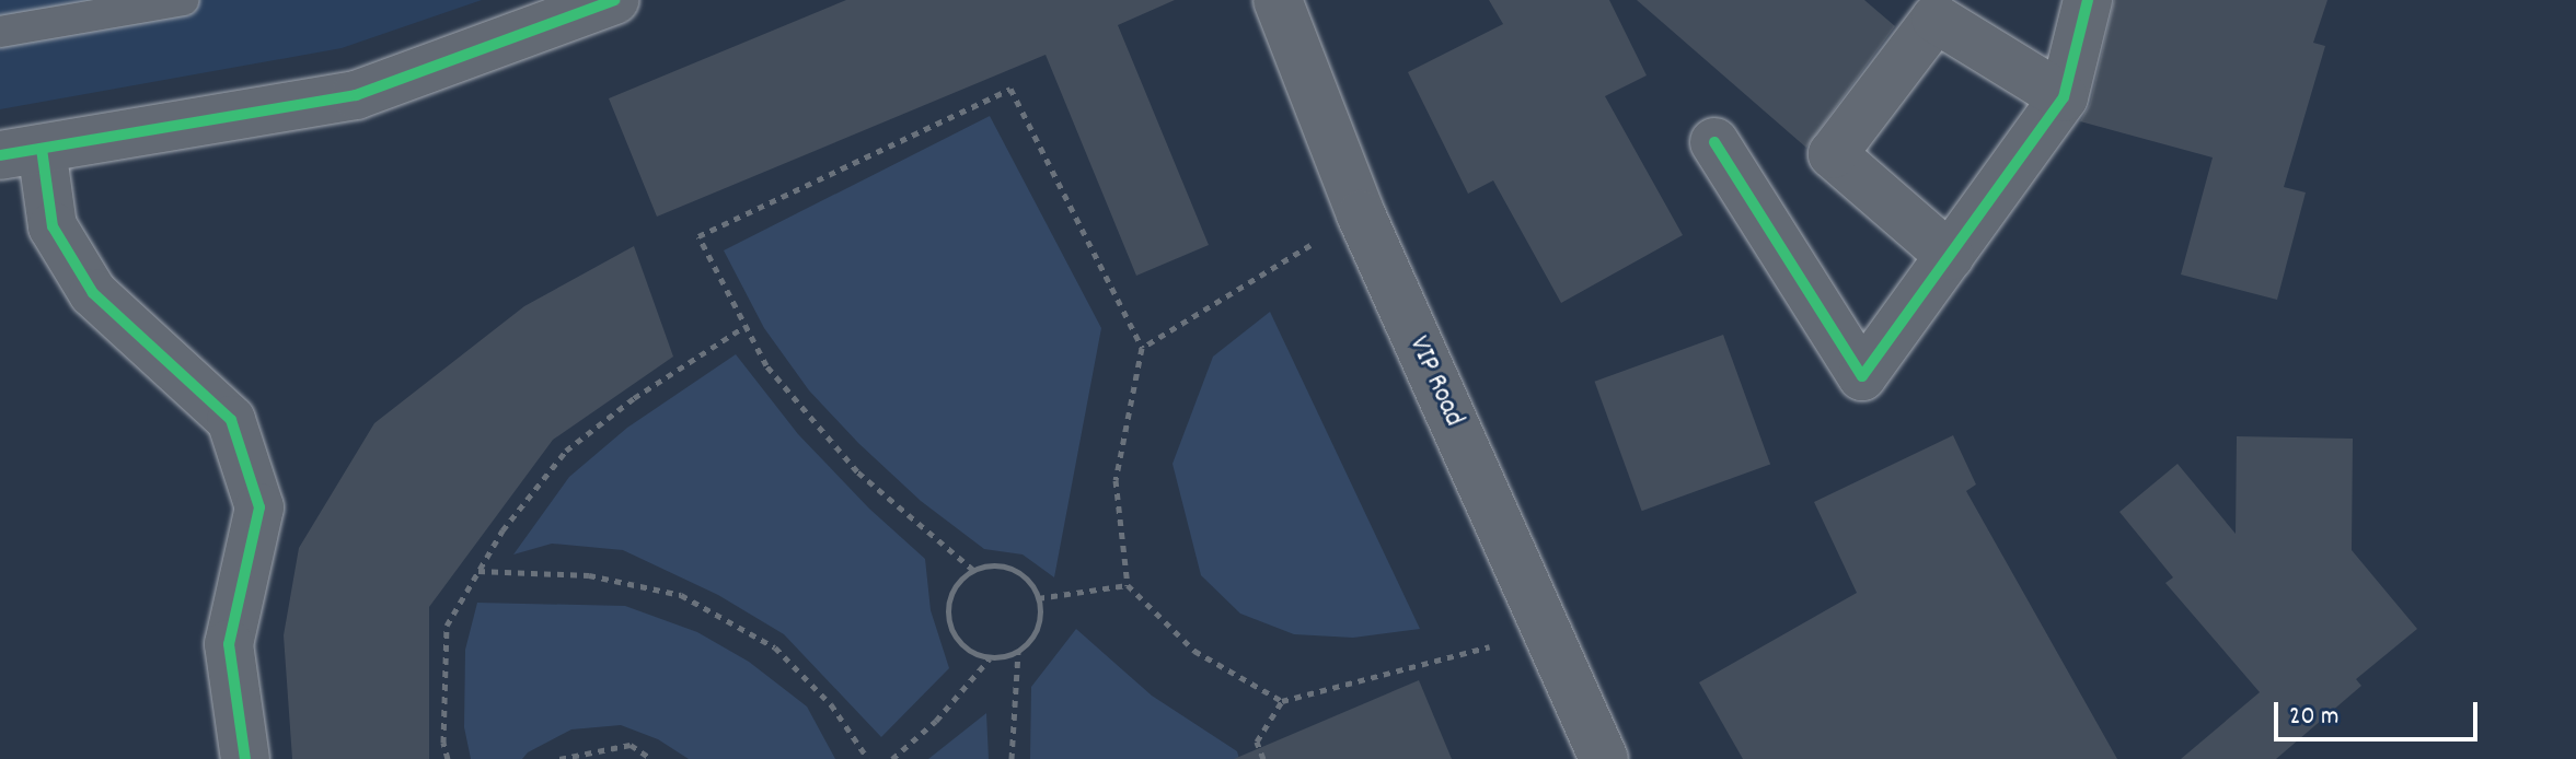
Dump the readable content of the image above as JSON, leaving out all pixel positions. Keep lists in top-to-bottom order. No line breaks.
{"streets":{"street":["VIP Road"]},"scale_bar":"20 m"}
